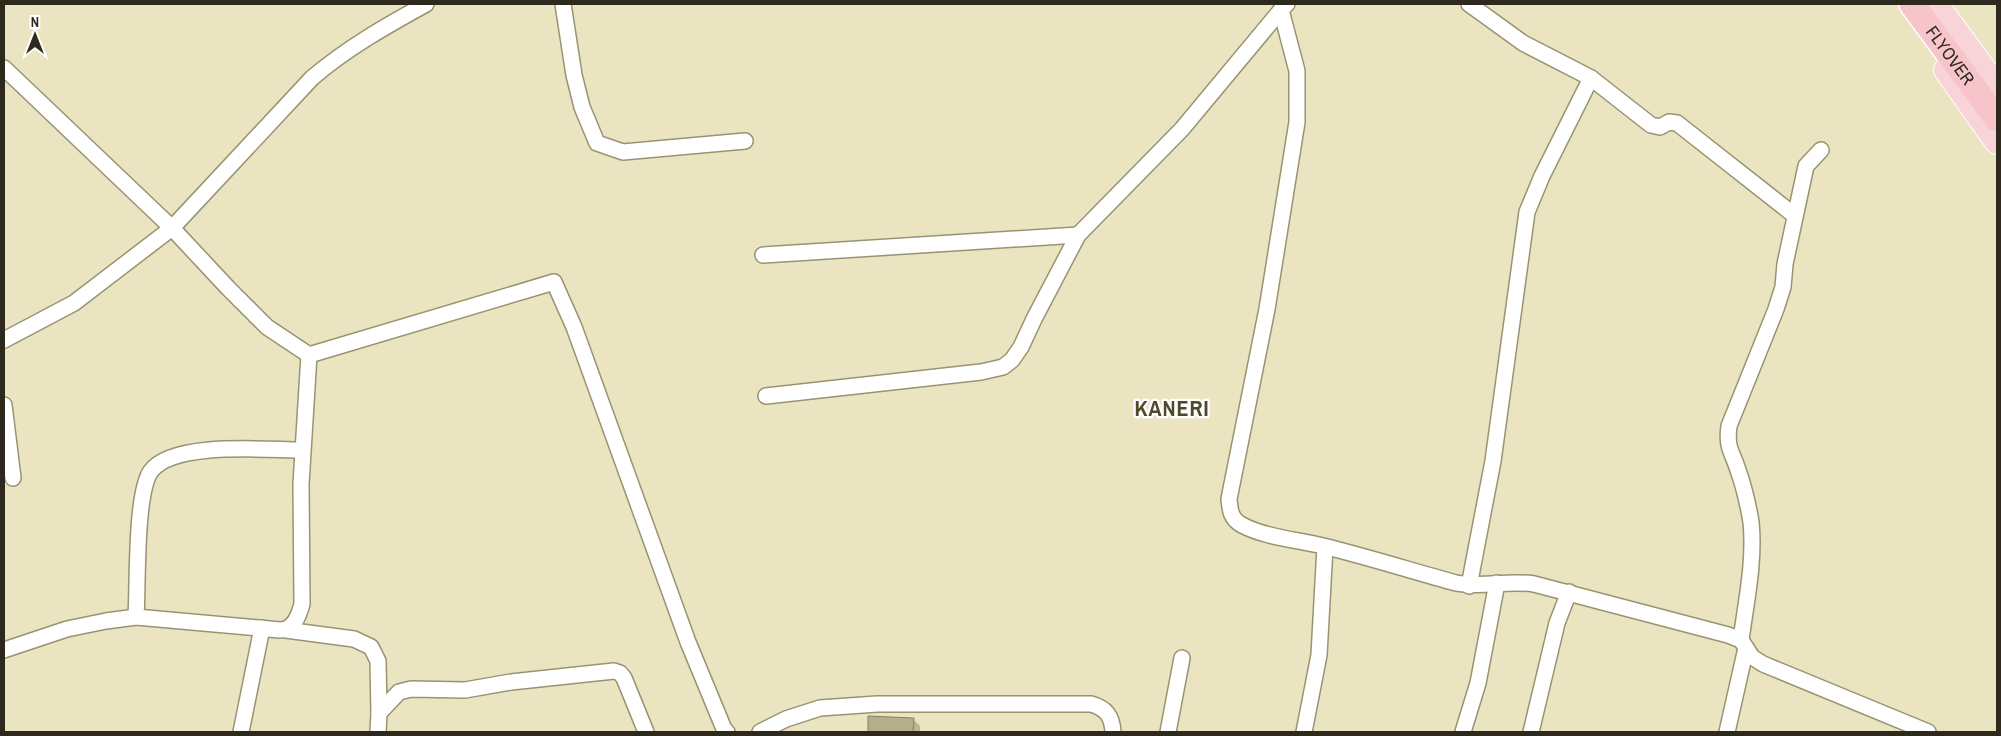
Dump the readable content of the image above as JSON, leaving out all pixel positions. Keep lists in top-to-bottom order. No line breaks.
{"streets":{"highway":["FLYOVER"]},"districts":["KANERI"],"north":"top"}
